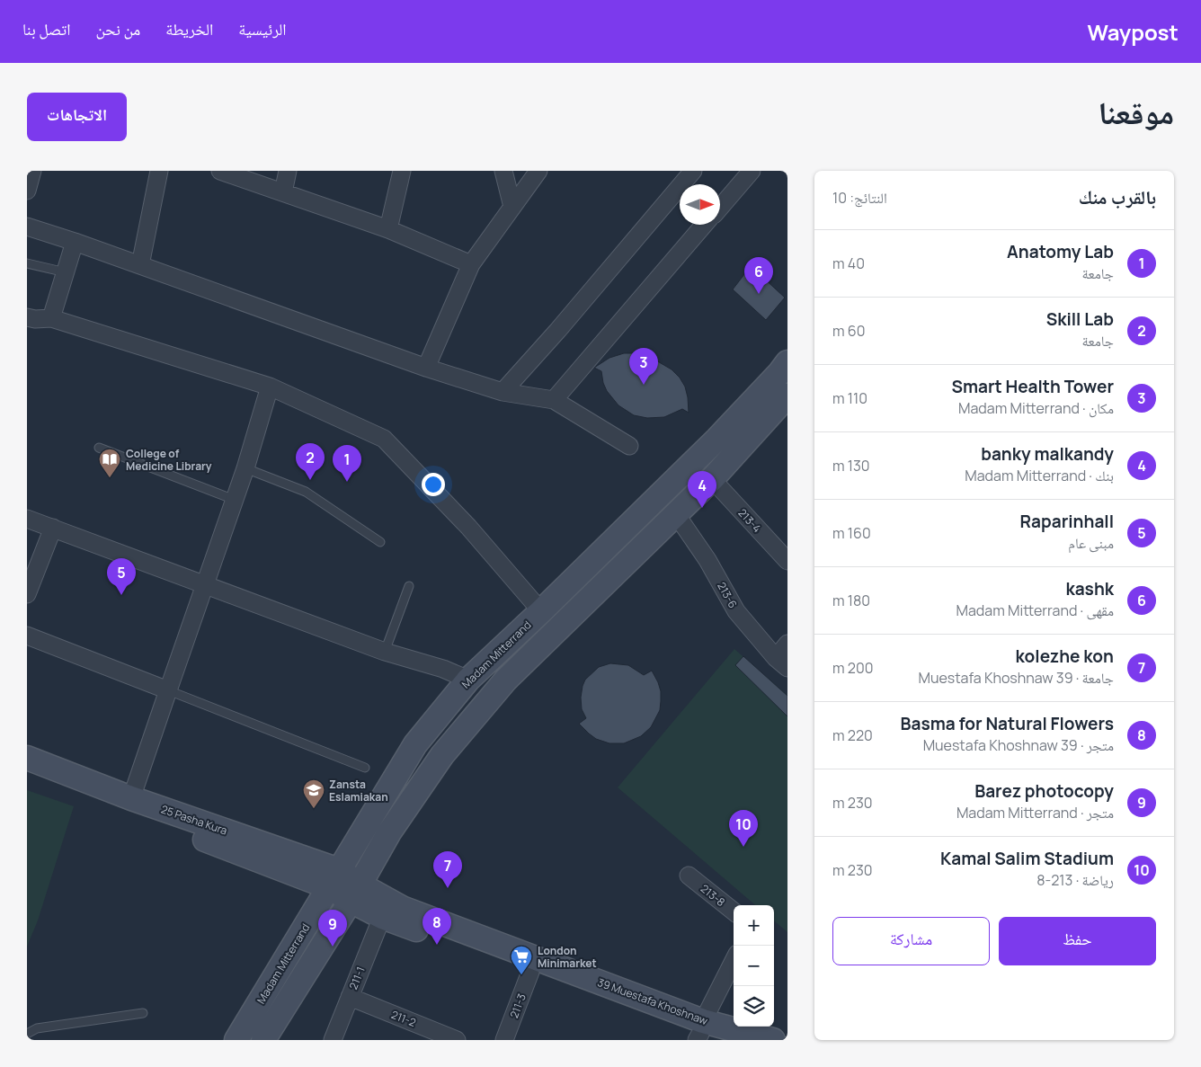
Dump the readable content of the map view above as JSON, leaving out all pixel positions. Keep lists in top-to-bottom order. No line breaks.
{"streets":{"main road":["Madam Mitterrand","25 Pasha Kura","39 Muestafa Khoshnaw"],"street":["213-4","213-6","213-8","211-1","211-3","211-2"]},"crossings":[["213-4","Madam Mitterrand"],["213-6","Madam Mitterrand"],["Madam Mitterrand","25 Pasha Kura"],["Madam Mitterrand","39 Muestafa Khoshnaw"],["25 Pasha Kura","39 Muestafa Khoshnaw"],["211-1","39 Muestafa Khoshnaw"],["211-1","211-2"],["39 Muestafa Khoshnaw","211-3"]],"places":{"library":["College of Medicine Library"],"school or university":["Zansta Eslamiakan"],"supermarket":["London Minimarket"]},"north":"right","page":{"header":"Waypost","nav":["الرئيسية","الخريطة","من نحن","اتصل بنا"],"title":"موقعنا","buttons":["الاتجاهات",["حفظ","مشاركة"]],"heading":["بالقرب منك","النتائج: 10"],"list":[{"mark":"1","name":"Anatomy Lab","note":"جامعة","value":"40 m"},{"mark":"2","name":"Skill Lab","note":"جامعة","value":"60 m"},{"mark":"3","name":"Smart Health Tower","note":"مكان · Madam Mitterrand","value":"110 m"},{"mark":"4","name":"banky malkandy","note":"بنك · Madam Mitterrand","value":"130 m"},{"mark":"5","name":"Raparinhall","note":"مبنى عام","value":"160 m"},{"mark":"6","name":"kashk","note":"مقهى · Madam Mitterrand","value":"180 m"},{"mark":"7","name":"kolezhe kon","note":"جامعة · 39 Muestafa Khoshnaw","value":"200 m"},{"mark":"8","name":"Basma for Natural Flowers","note":"متجر · 39 Muestafa Khoshnaw","value":"220 m"},{"mark":"9","name":"Barez photocopy","note":"متجر · Madam Mitterrand","value":"230 m"},{"mark":"10","name":"Kamal Salim Stadium","note":"رياضة · 213-8","value":"230 m"}],"pins":["6","3","2","1","4","5","10","7","8","9"],"map_buttons":["+","−"]}}
